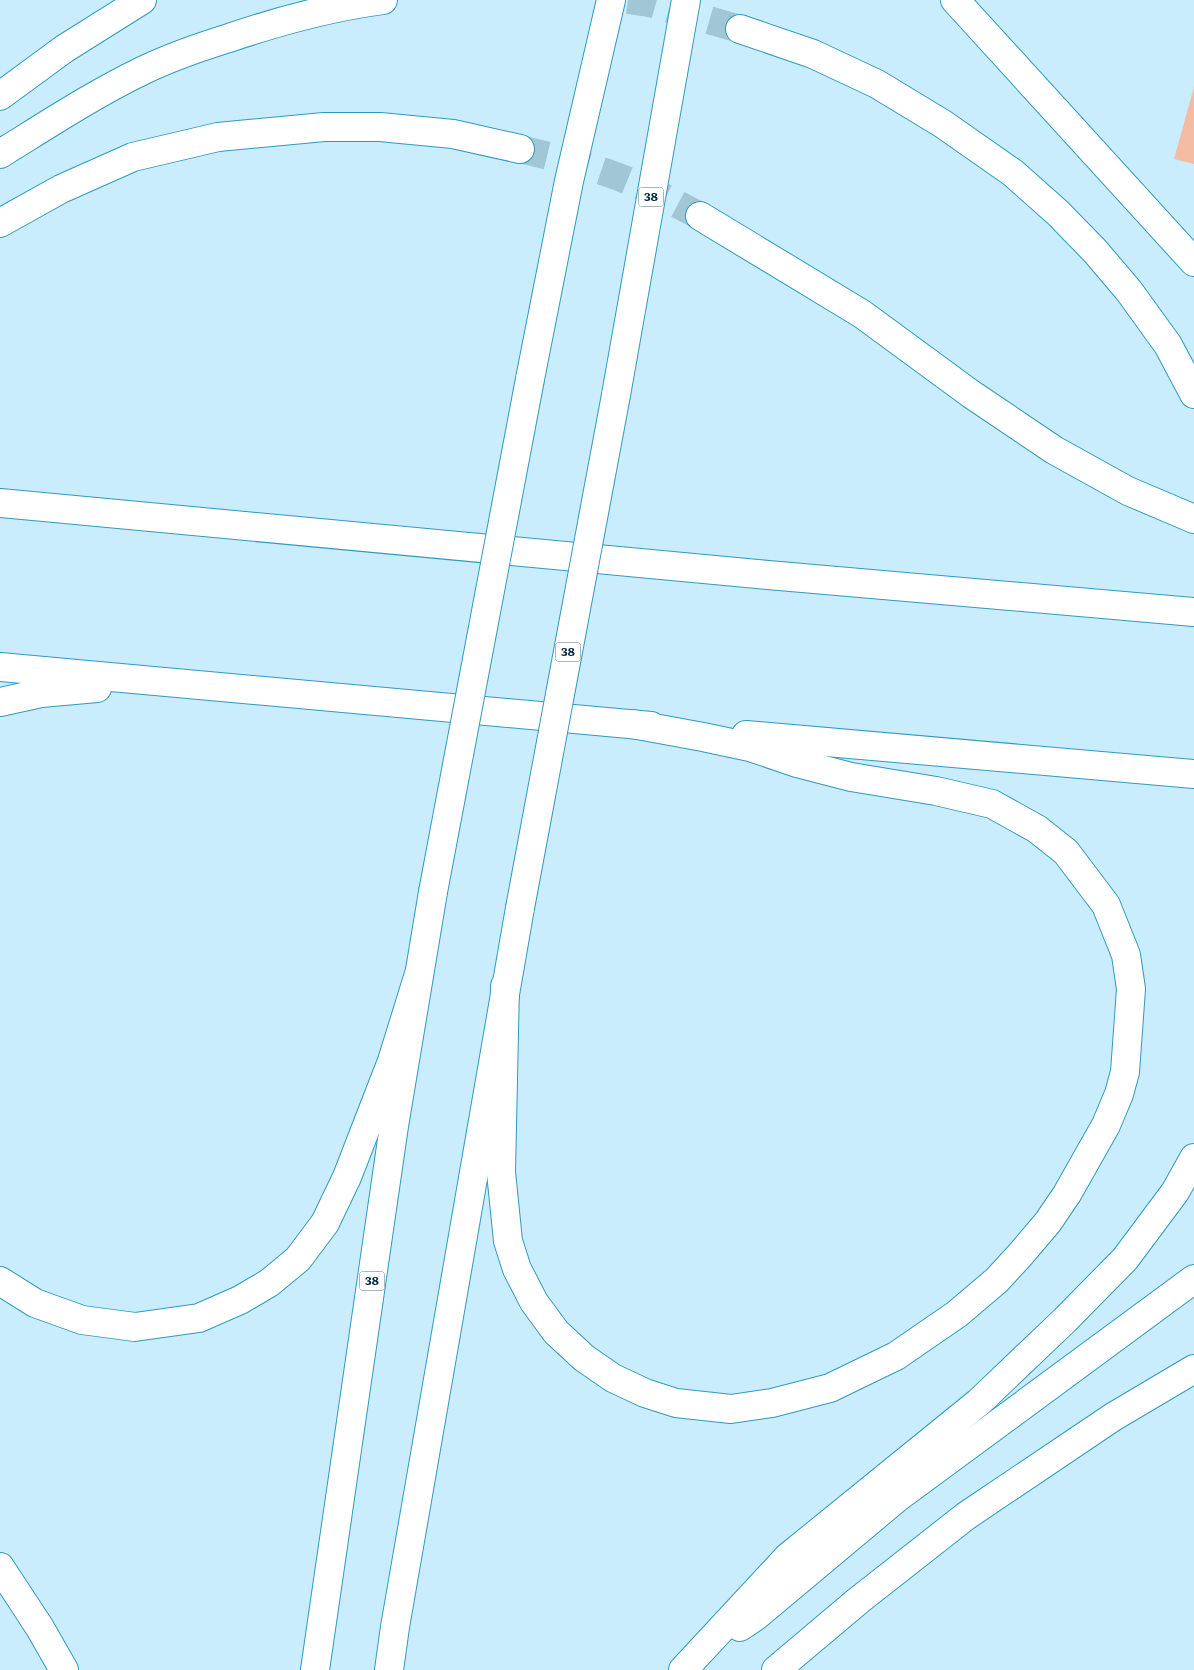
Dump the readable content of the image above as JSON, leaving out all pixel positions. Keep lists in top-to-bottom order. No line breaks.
{"streets":{"main road":["38"]}}
